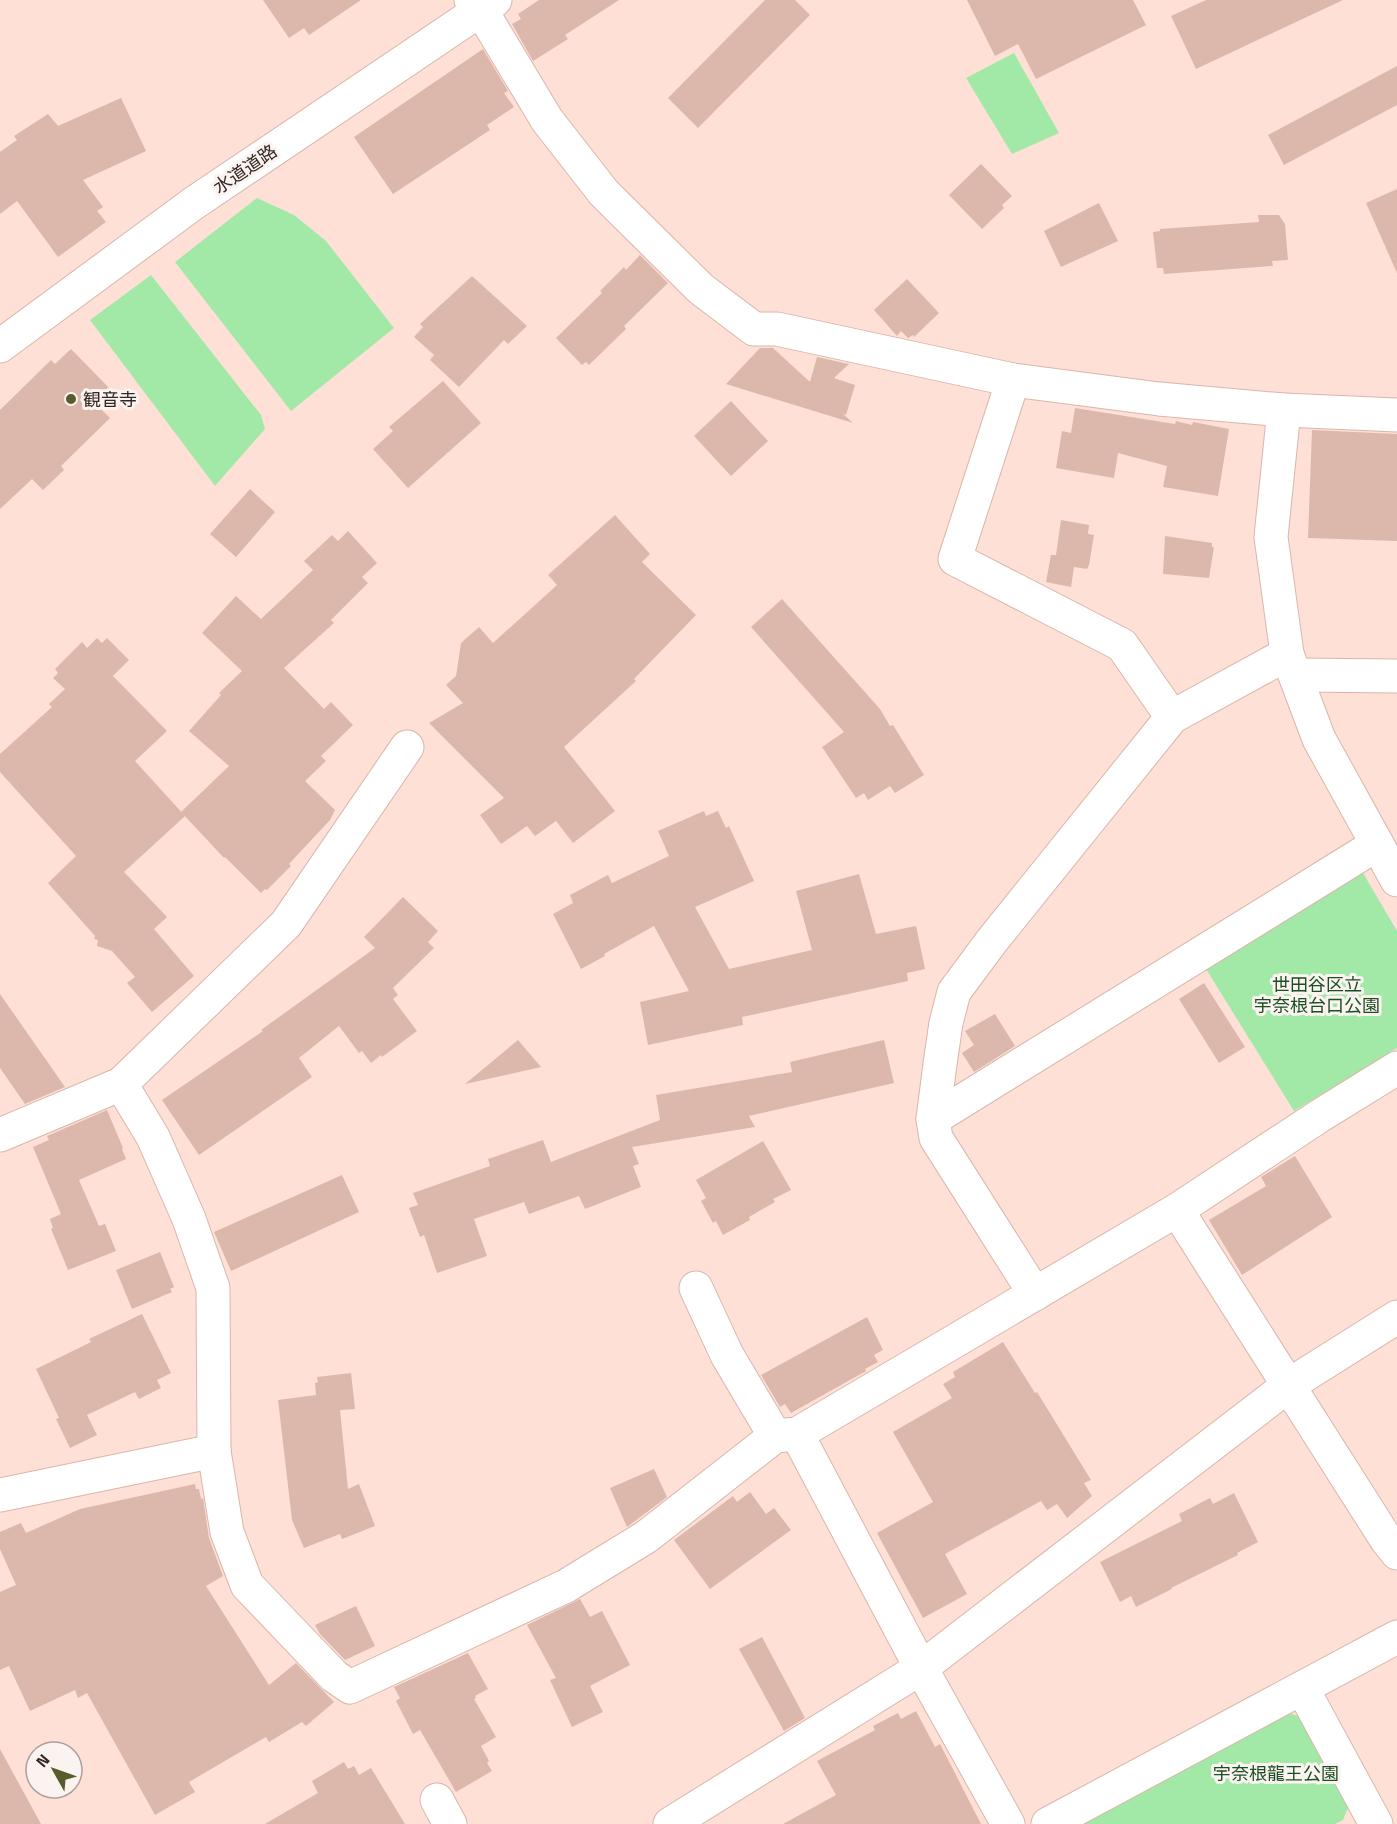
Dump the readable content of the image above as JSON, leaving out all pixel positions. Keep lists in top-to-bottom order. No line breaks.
{"streets":{"street":["水道道路"]},"parks":["世田谷区立 宇奈根台口公園","宇奈根龍王公園"],"places":["観音寺"],"north":"top left"}
